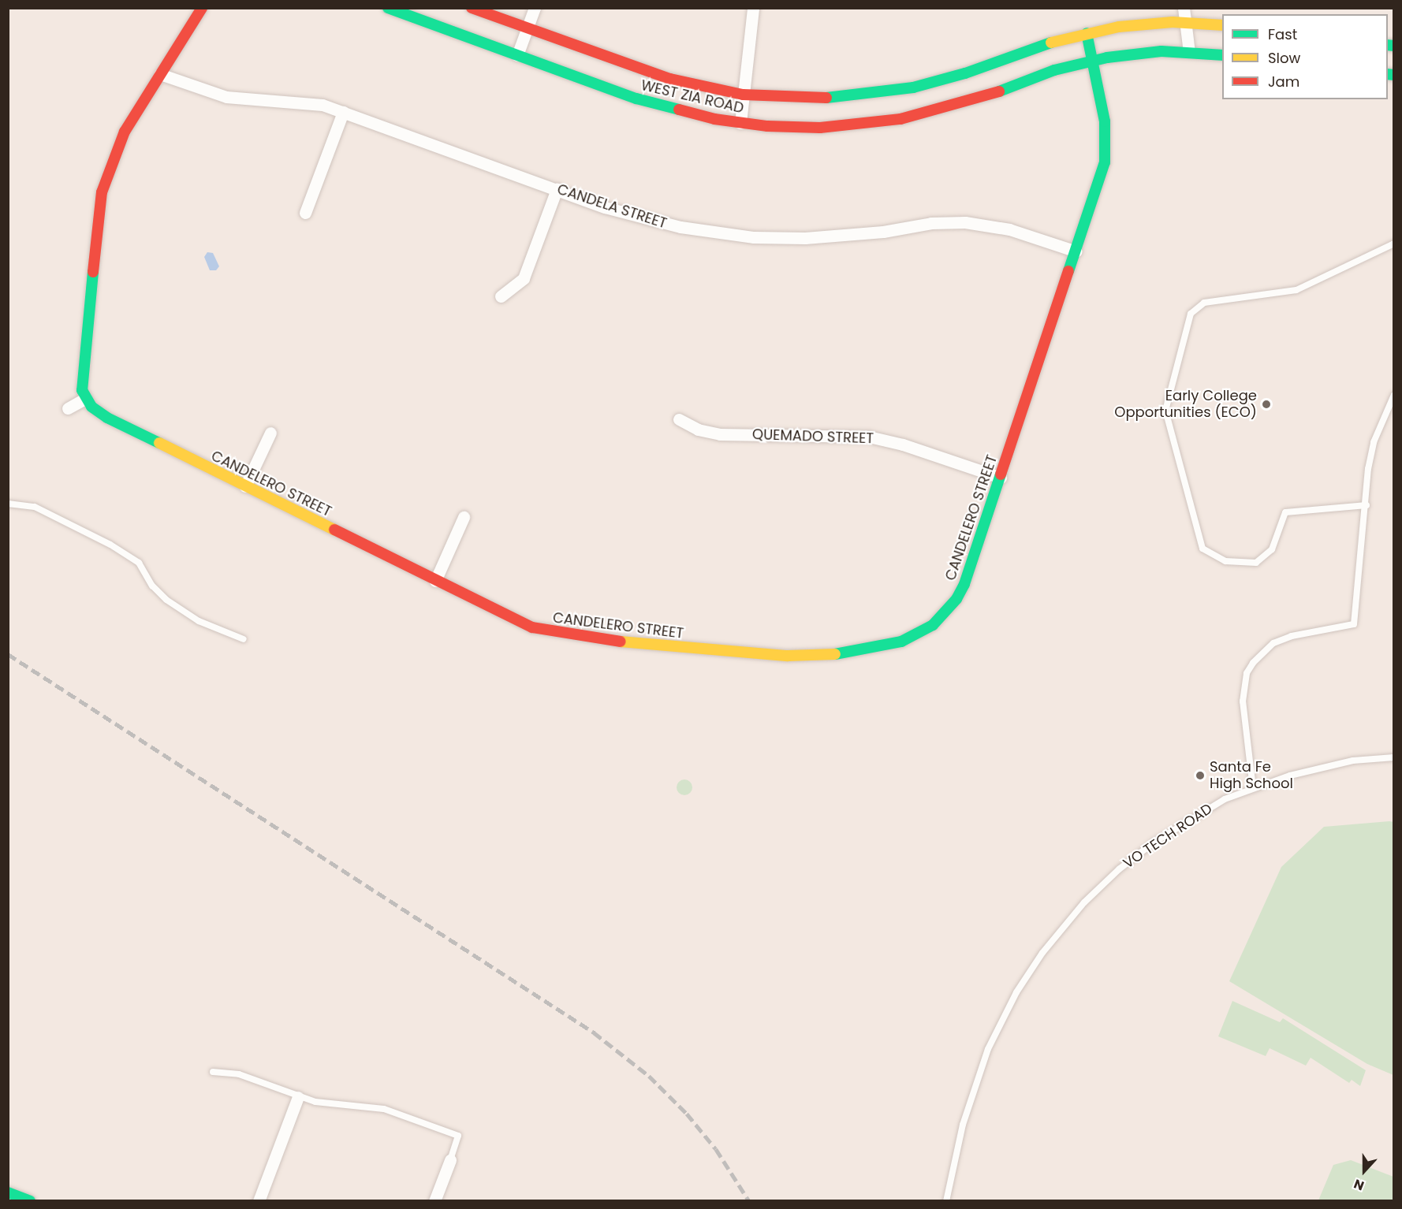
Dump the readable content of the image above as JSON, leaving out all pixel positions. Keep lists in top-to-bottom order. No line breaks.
{"streets":{"street":["WEST ZIA ROAD","CANDELA STREET","QUEMADO STREET","CANDELERO STREET"],"lane":["VO TECH ROAD"]},"crossings":[["WEST ZIA ROAD","CANDELERO STREET"],["CANDELA STREET","CANDELERO STREET"],["QUEMADO STREET","CANDELERO STREET"]],"places":["Early College Opportunities (ECO)","Santa Fe High School"],"legend":["Fast","Slow","Jam"],"north":"bottom"}
